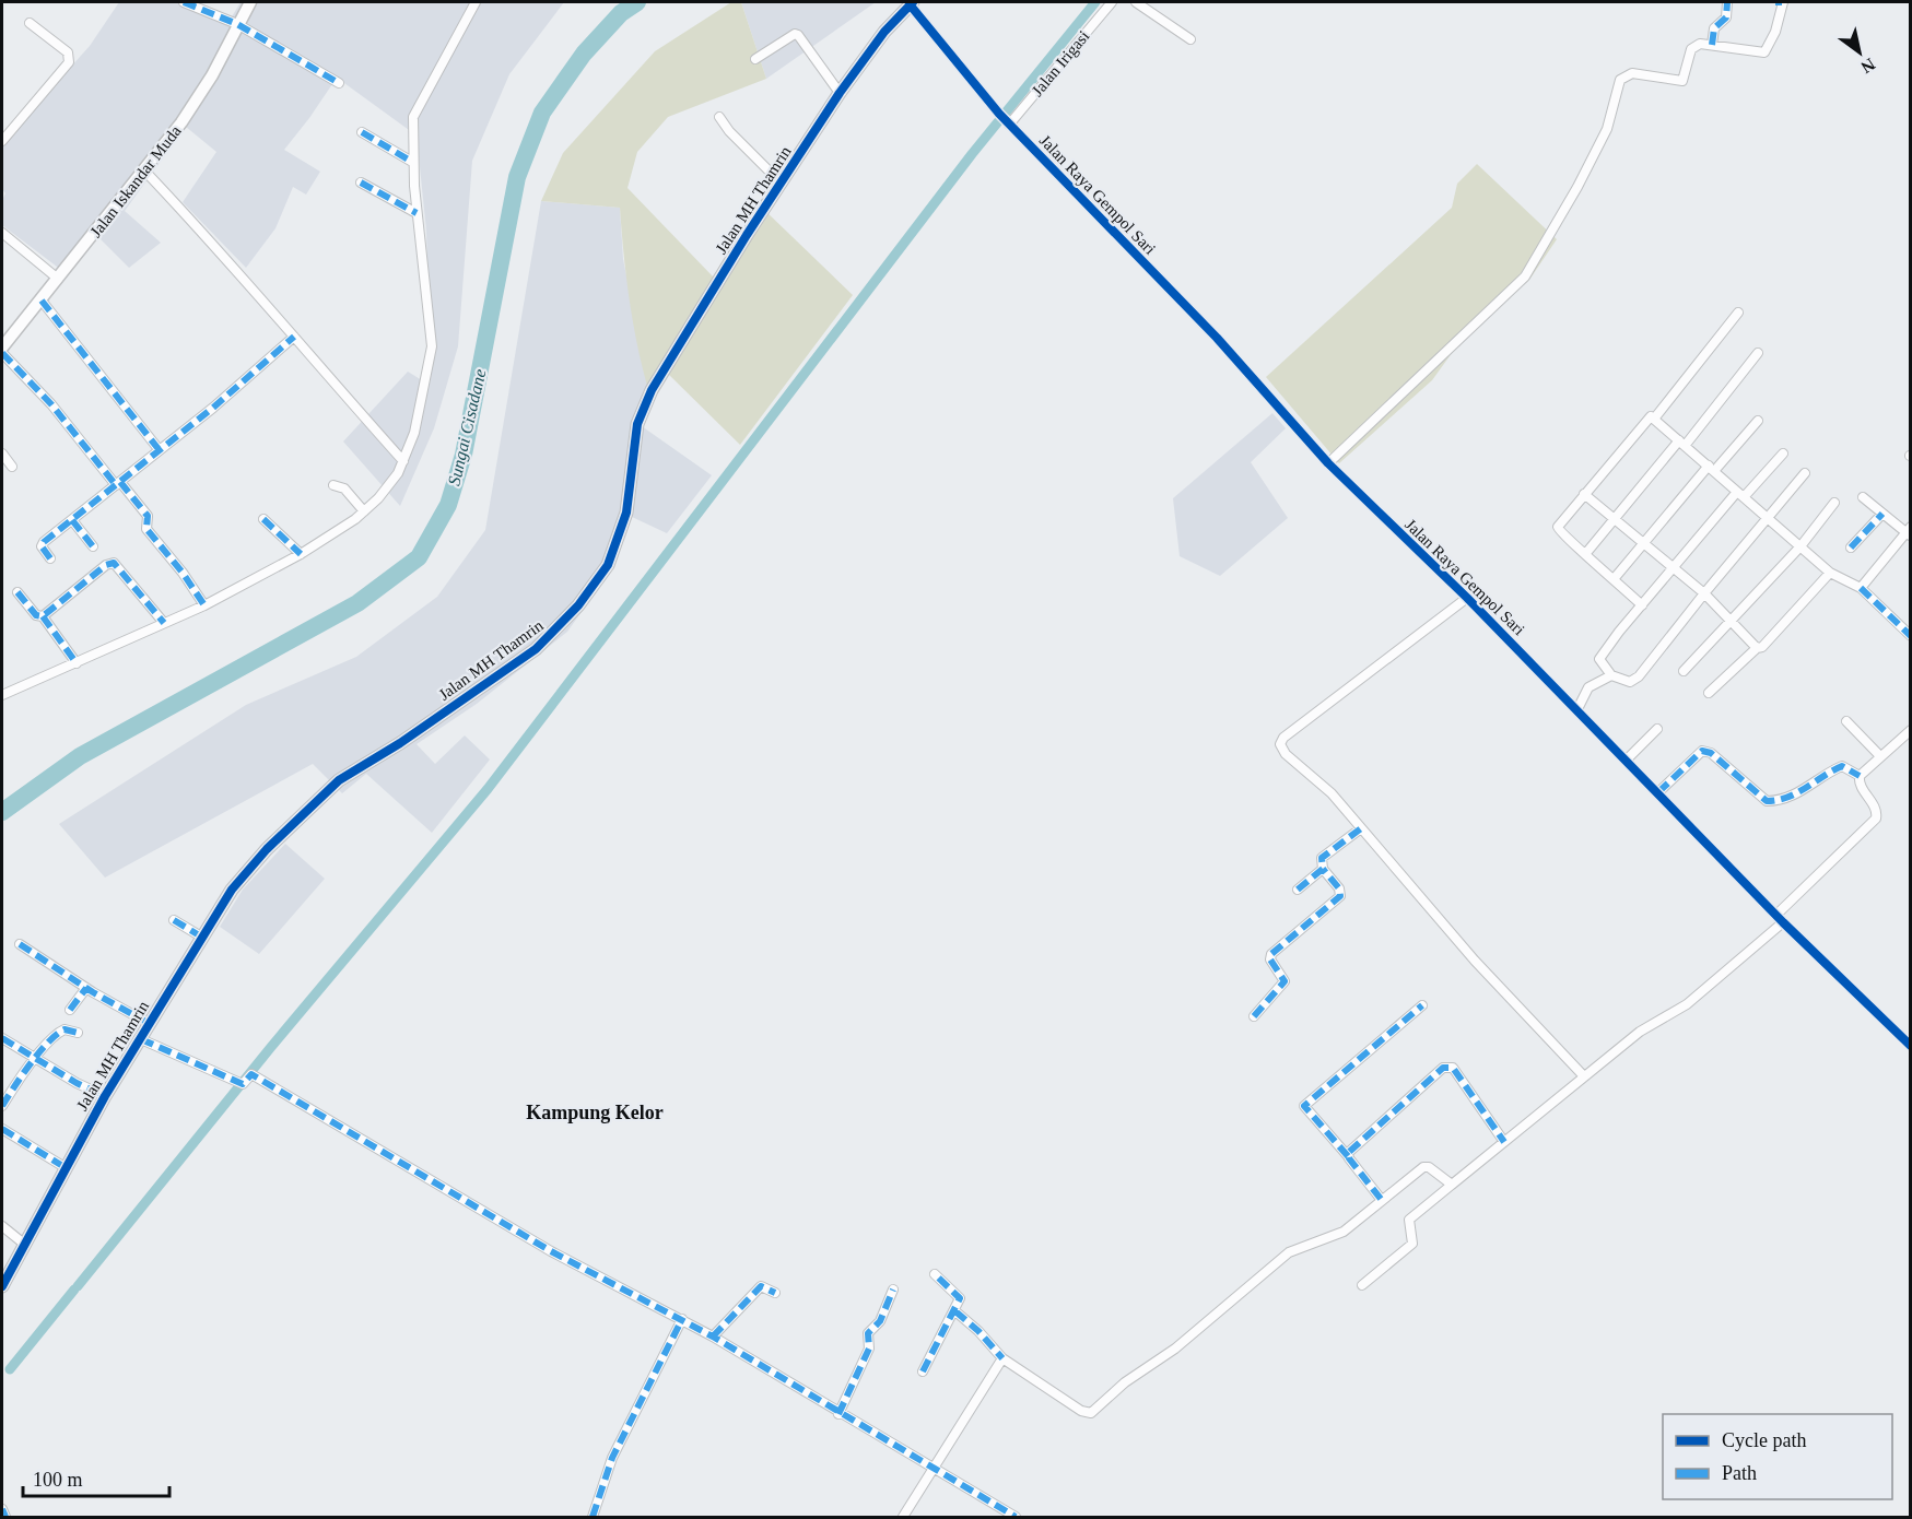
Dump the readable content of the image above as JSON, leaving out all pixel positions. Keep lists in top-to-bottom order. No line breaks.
{"streets":{"street":["Jalan Irigasi","Jalan Iskandar Muda","Jalan Raya Gempol Sari","Jalan MH Thamrin"]},"crossings":[["Jalan Irigasi","Jalan Raya Gempol Sari"],["Jalan Raya Gempol Sari","Jalan MH Thamrin"]],"districts":["Kampung Kelor"],"water":["Sungai Cisadane"],"legend":["Cycle path","Path"],"scale_bar":"100 m","north":"bottom right"}
